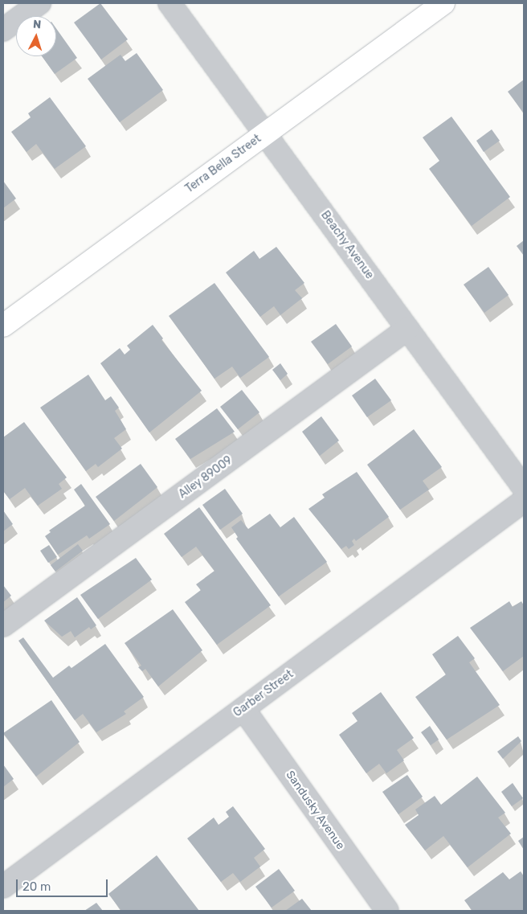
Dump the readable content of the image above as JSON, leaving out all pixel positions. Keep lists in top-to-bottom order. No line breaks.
{"streets":{"main road":["Terra Bella Street"],"street":["Beachy Avenue","Alley 89009","Garber Street","Sandusky Avenue"]},"crossings":[["Terra Bella Street","Beachy Avenue"],["Beachy Avenue","Alley 89009"],["Garber Street","Sandusky Avenue"]],"scale_bar":"20 m","north":"top"}
